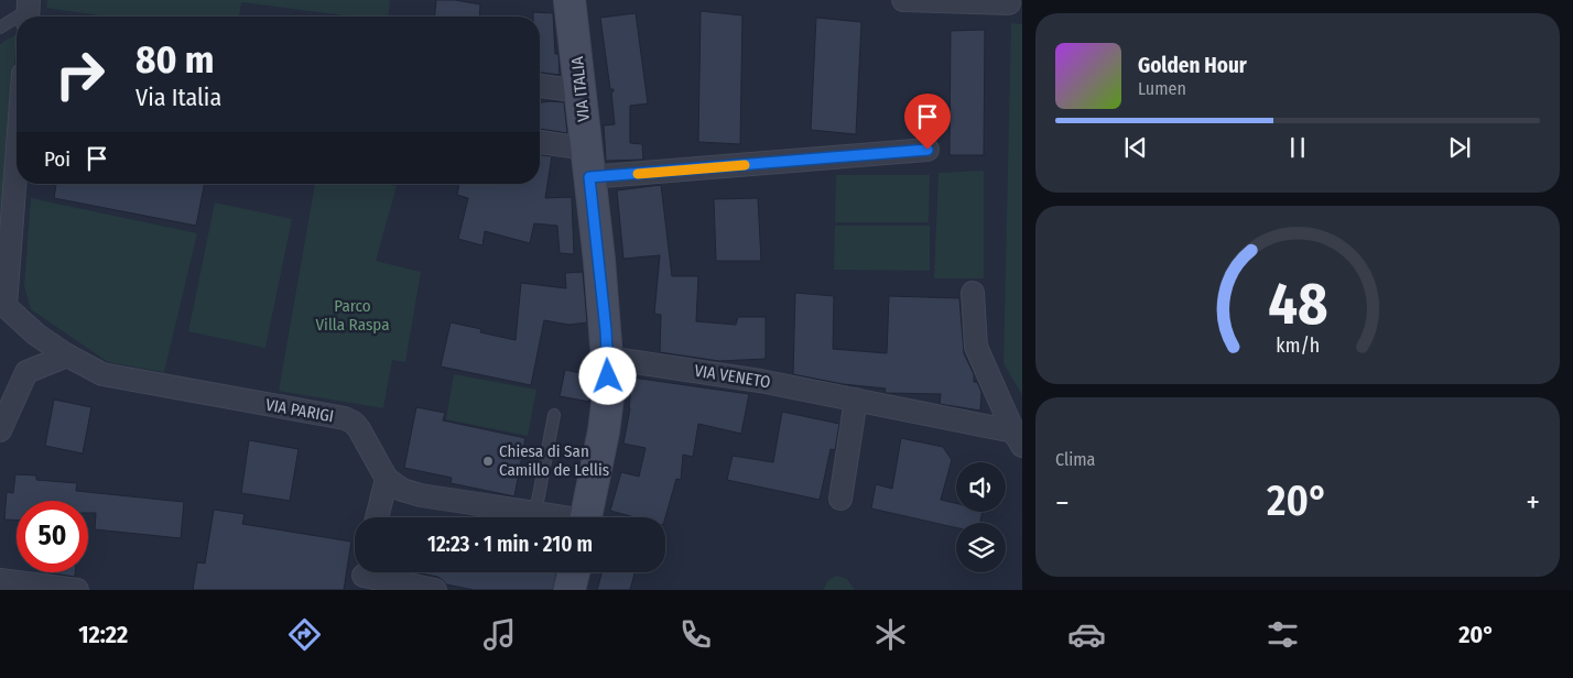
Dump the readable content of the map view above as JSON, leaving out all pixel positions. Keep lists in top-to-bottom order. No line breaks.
{"streets":{"main road":["VIA ITALIA"],"street":["VIA VENETO","VIA PARIGI"]},"crossings":[["VIA ITALIA","VIA VENETO"]],"parks":["Parco Villa Raspa"],"places":["Chiesa di San Camillo de Lellis"],"page":{"turn":["80 m","Via Italia"],"song":["Golden Hour","Lumen"],"then":"Poi","tile":"Clima","heat":["−","20°","+"],"limit":"50","trip":"12:23 · 1 min · 210 m","tabs":["12:22","20°"],"gauge":["48","km/h"]}}
